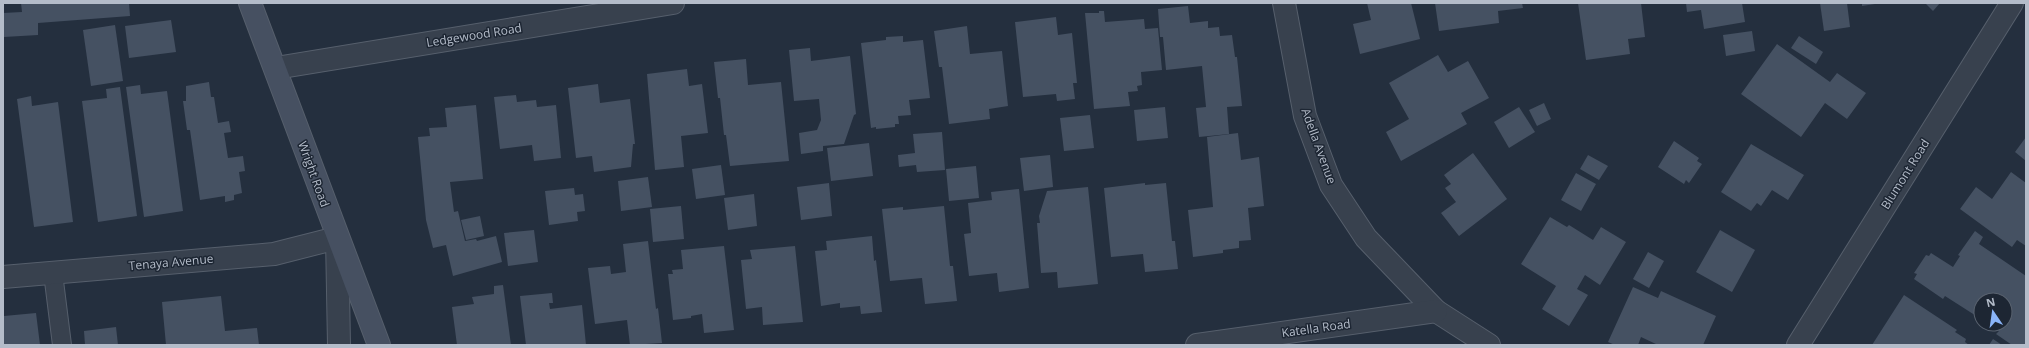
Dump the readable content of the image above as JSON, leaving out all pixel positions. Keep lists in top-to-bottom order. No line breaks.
{"streets":{"street":["Ledgewood Road","Adella Avenue","Wright Road","Blumont Road","Tenaya Avenue","Katella Road"]},"crossings":[["Ledgewood Road","Wright Road"],["Adella Avenue","Katella Road"],["Wright Road","Tenaya Avenue"]],"north":"top"}
